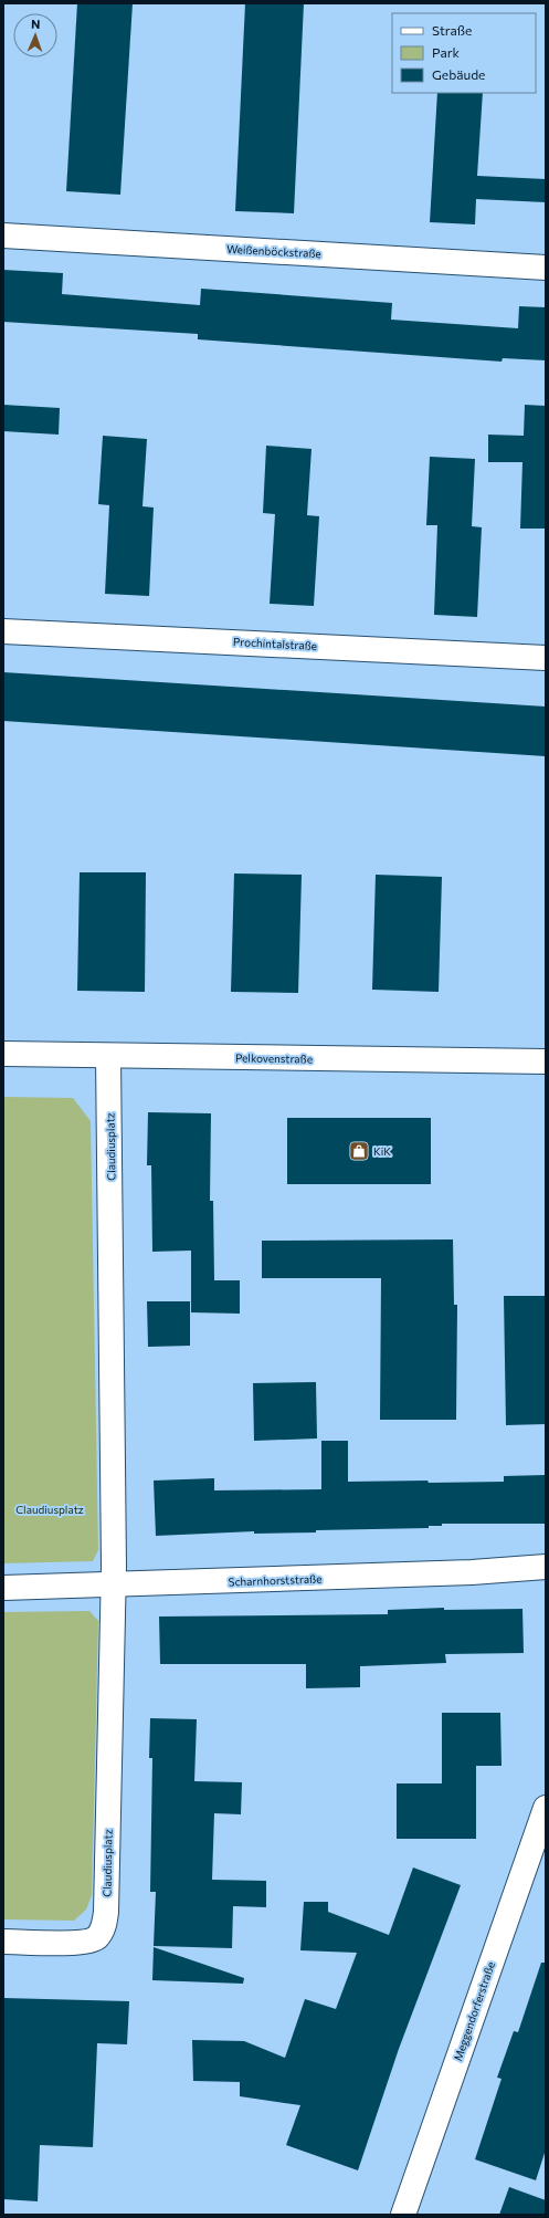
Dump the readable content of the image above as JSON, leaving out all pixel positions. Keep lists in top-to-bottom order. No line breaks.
{"streets":{"street":["Weißenböckstraße","Prochintalstraße","Pelkovenstraße","Claudiusplatz","Scharnhorststraße","Meggendorferstraße"]},"crossings":[["Pelkovenstraße","Claudiusplatz"],["Claudiusplatz","Scharnhorststraße"]],"parks":["Claudiusplatz"],"places":{"shop":["KiK"]},"legend":["Straße","Park","Gebäude"],"north":"top"}
